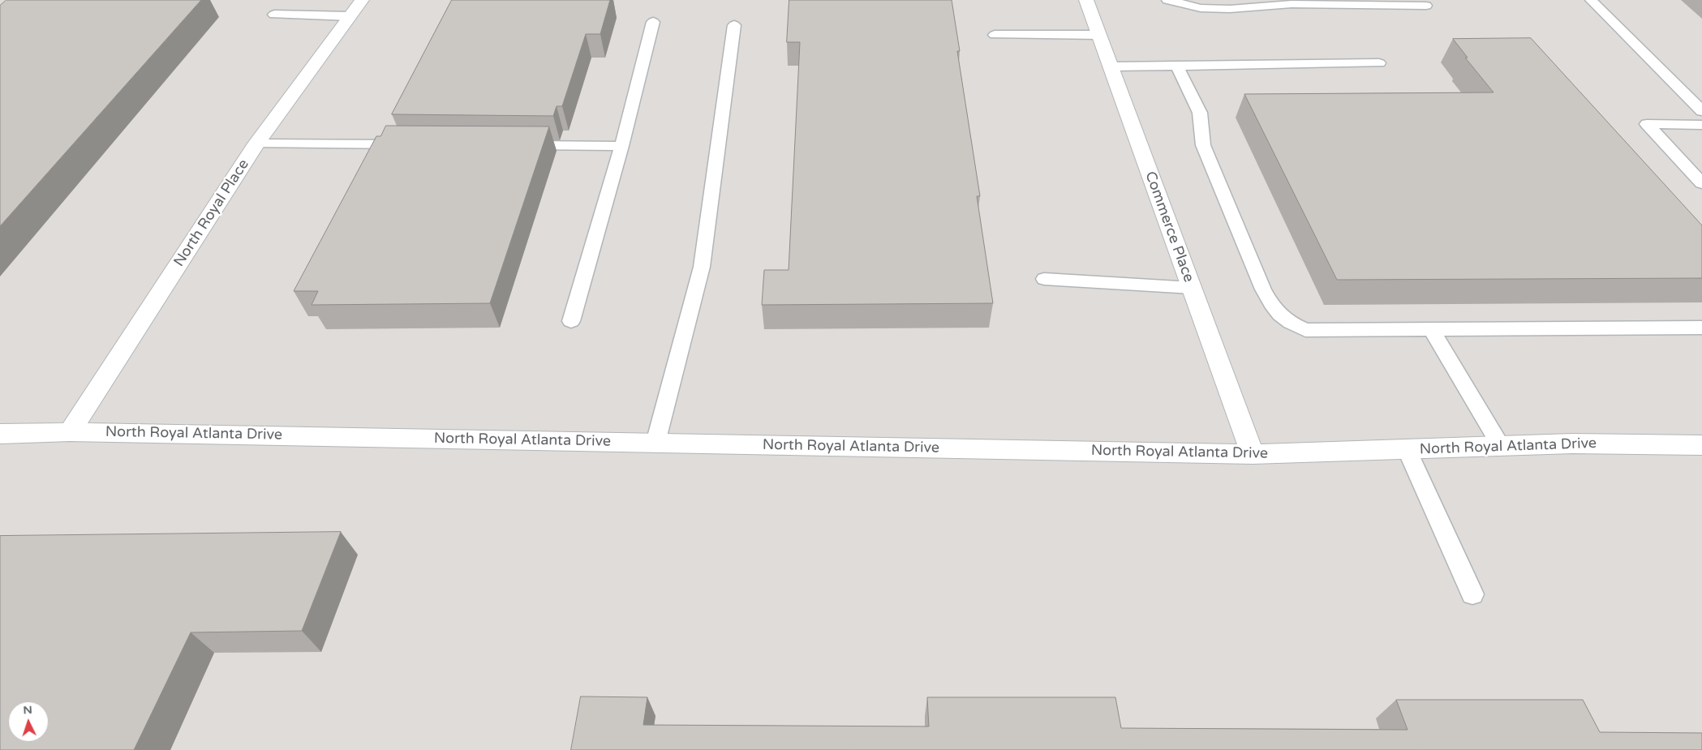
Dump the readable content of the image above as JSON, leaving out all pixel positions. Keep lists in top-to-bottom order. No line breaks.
{"streets":{"street":["North Royal Place","Commerce Place","North Royal Atlanta Drive"]},"crossings":[["North Royal Place","North Royal Atlanta Drive"],["Commerce Place","North Royal Atlanta Drive"]],"north":"top"}
